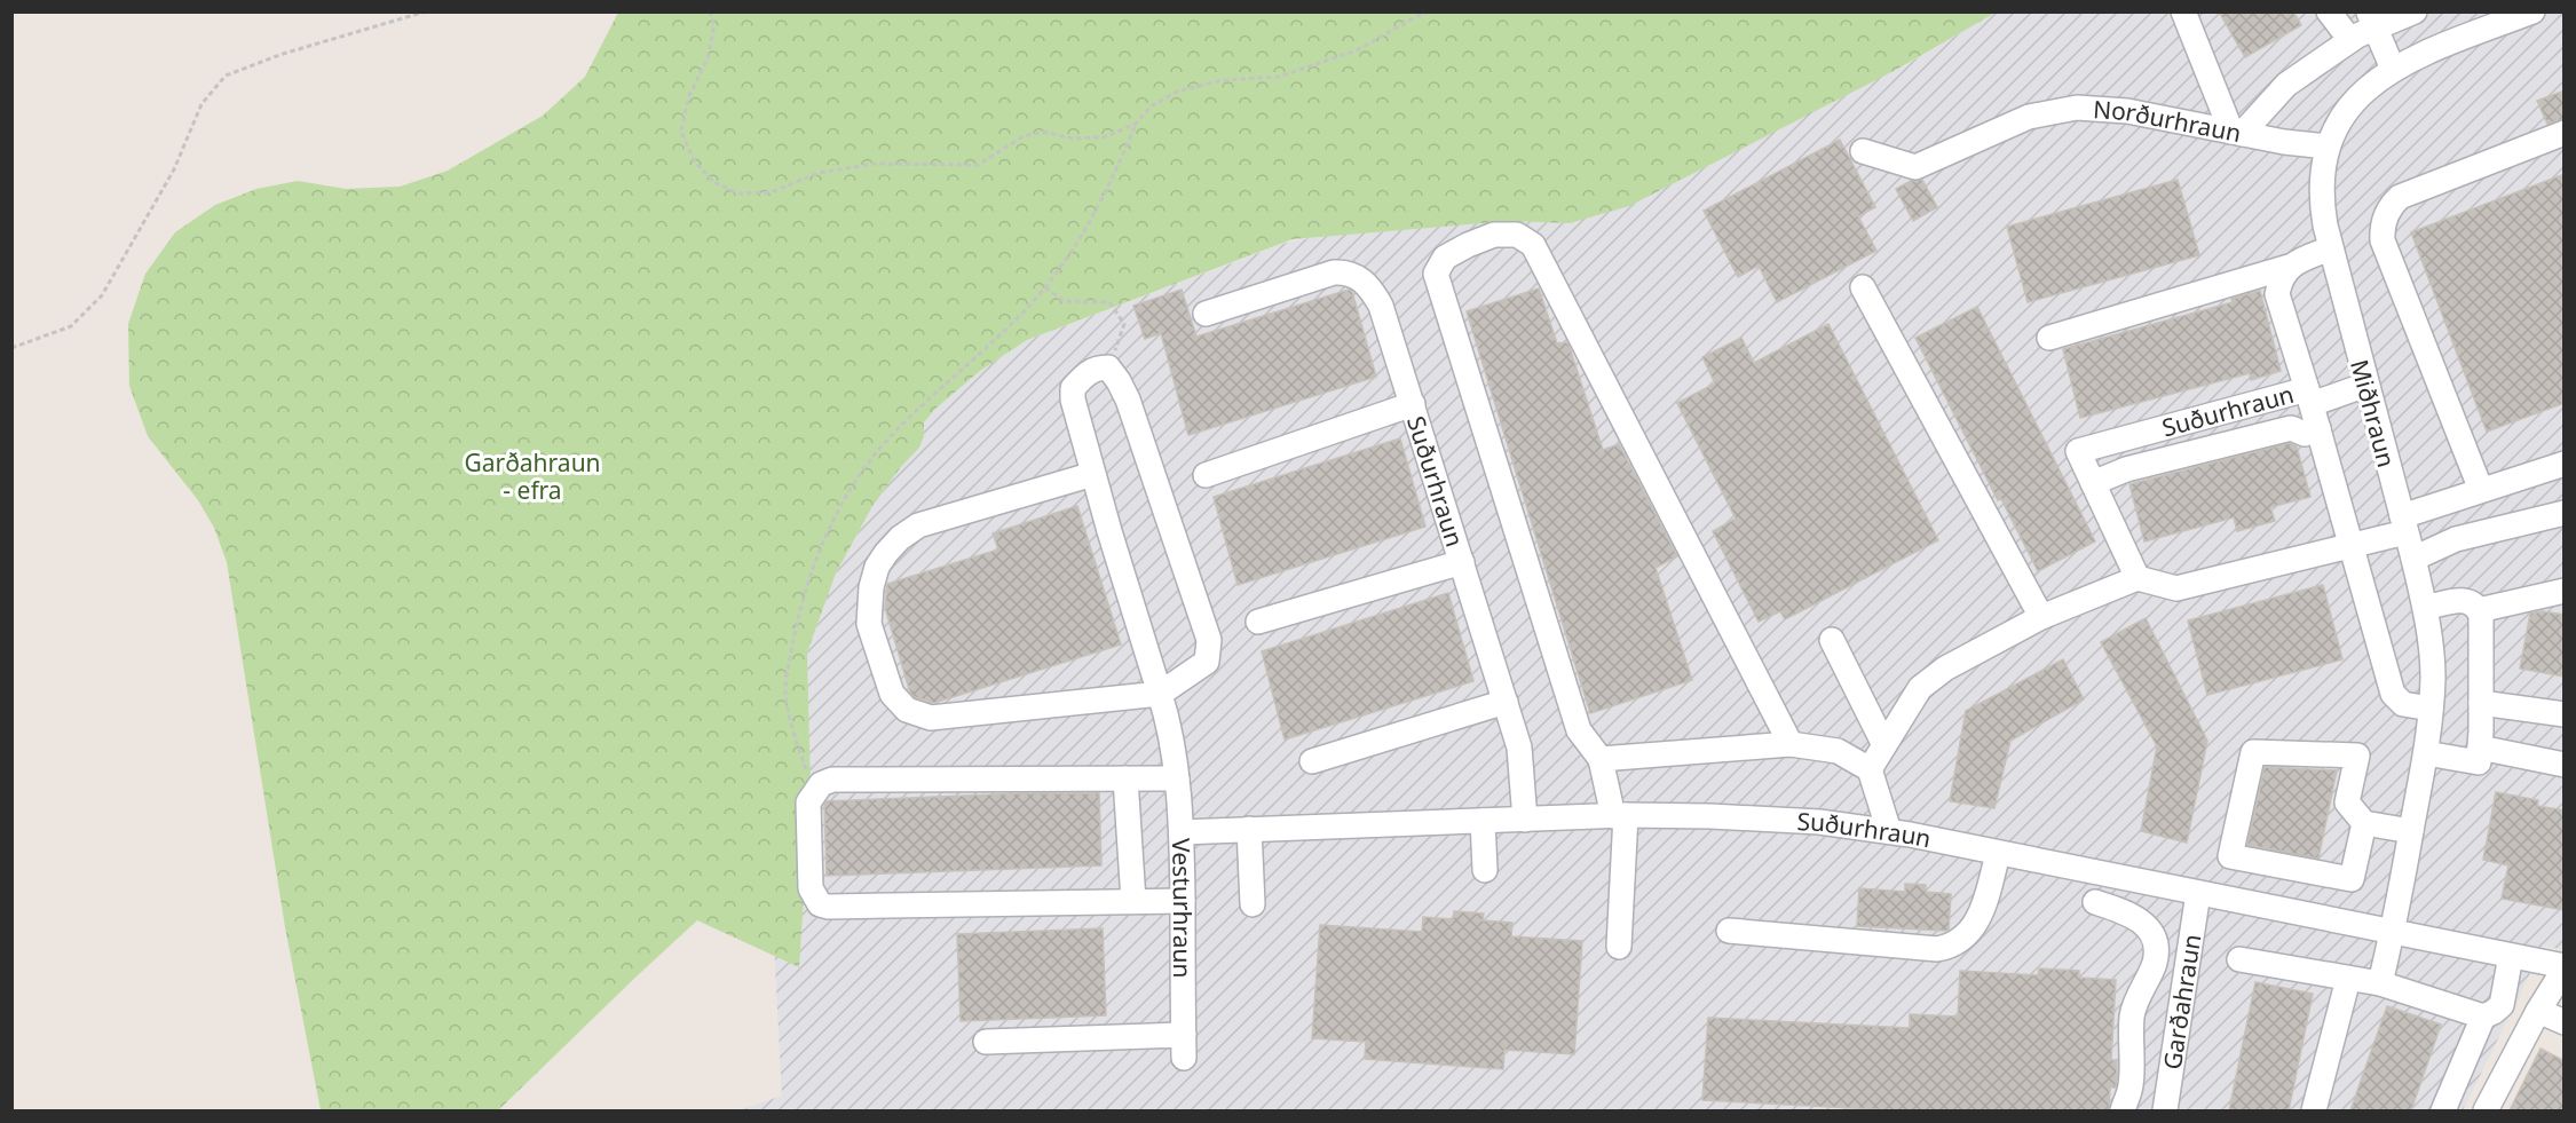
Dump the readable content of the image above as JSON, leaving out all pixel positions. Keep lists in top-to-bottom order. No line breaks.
{"streets":{"street":["Norðurhraun","Suðurhraun","Miðhraun","Vesturhraun","Garðahraun"]},"crossings":[["Norðurhraun","Miðhraun"],["Suðurhraun","Miðhraun"],["Suðurhraun","Vesturhraun"],["Suðurhraun","Garðahraun"]],"parks":["Garðahraun - efra"]}
